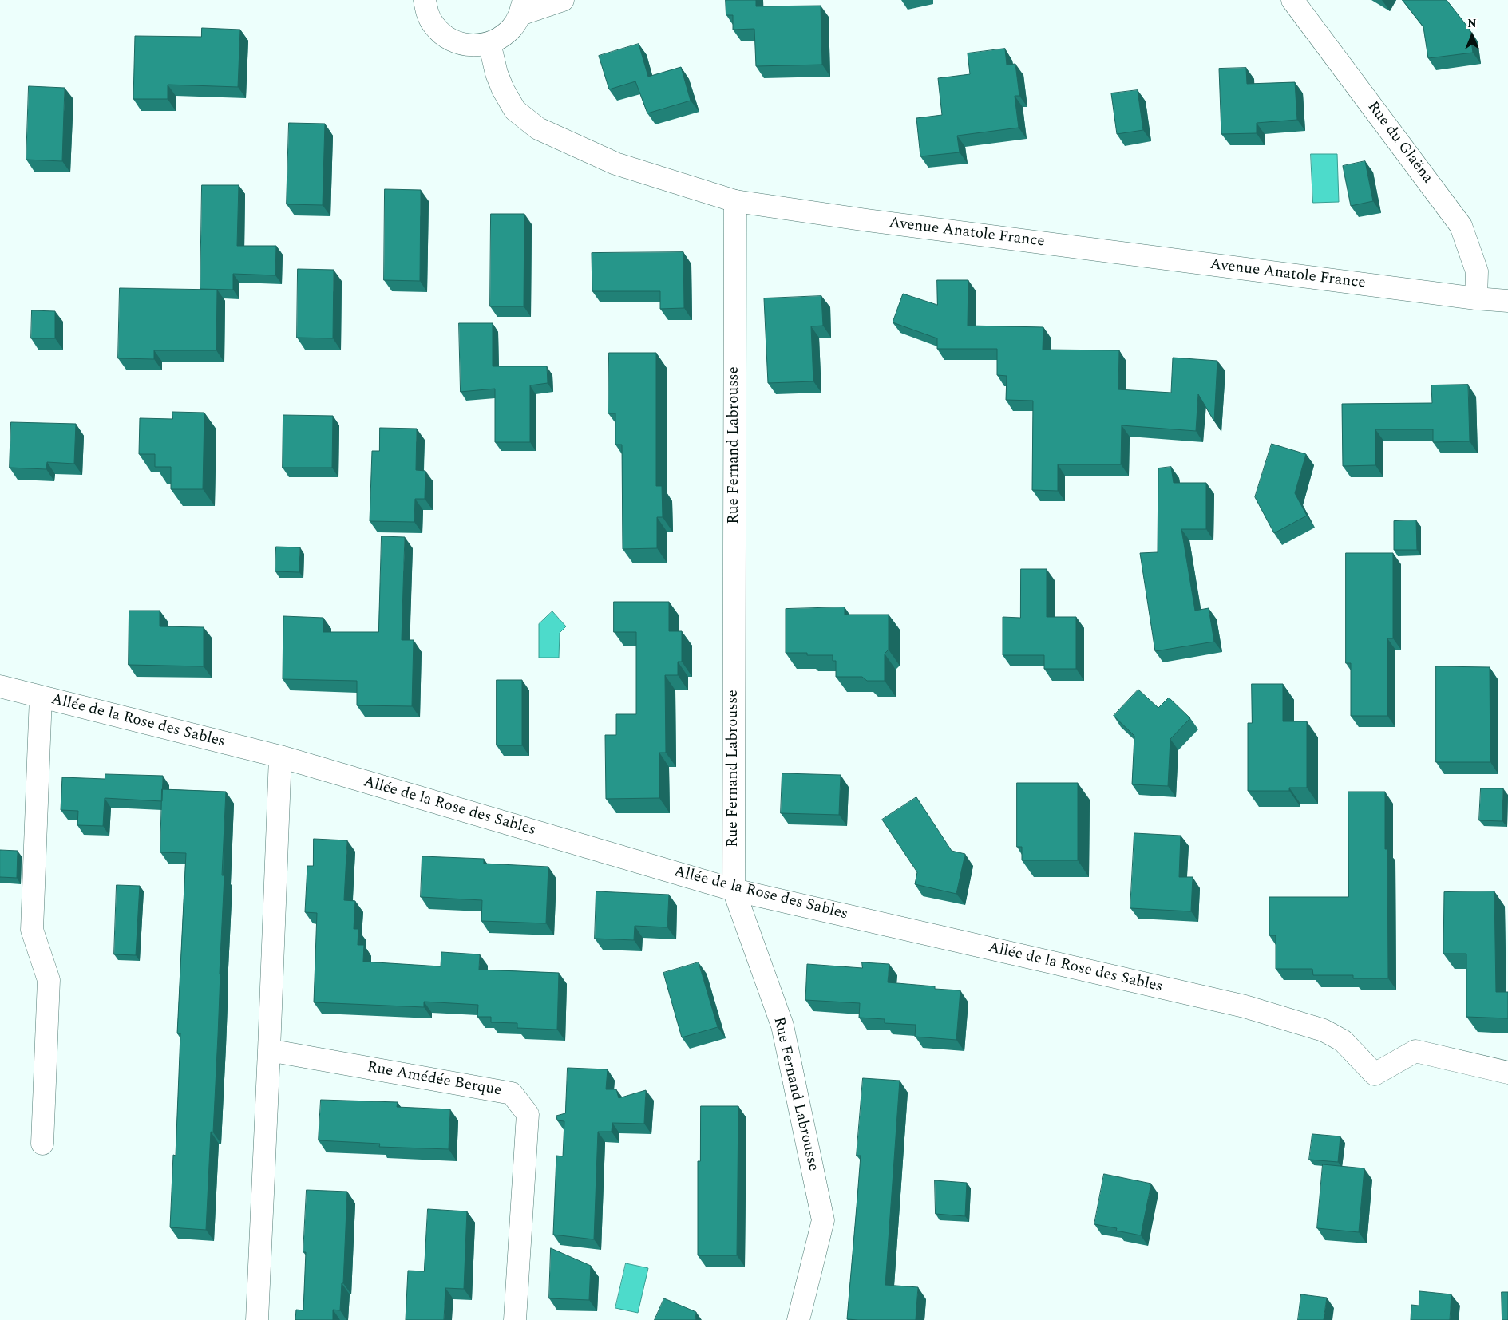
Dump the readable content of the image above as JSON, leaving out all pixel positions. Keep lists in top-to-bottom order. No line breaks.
{"streets":{"street":["Rue du Glaëna","Avenue Anatole France","Rue Fernand Labrousse","Allée de la Rose des Sables","Rue Amédée Berque"]},"crossings":[["Rue du Glaëna","Avenue Anatole France"],["Avenue Anatole France","Rue Fernand Labrousse"],["Rue Fernand Labrousse","Allée de la Rose des Sables"]],"north":"top"}
